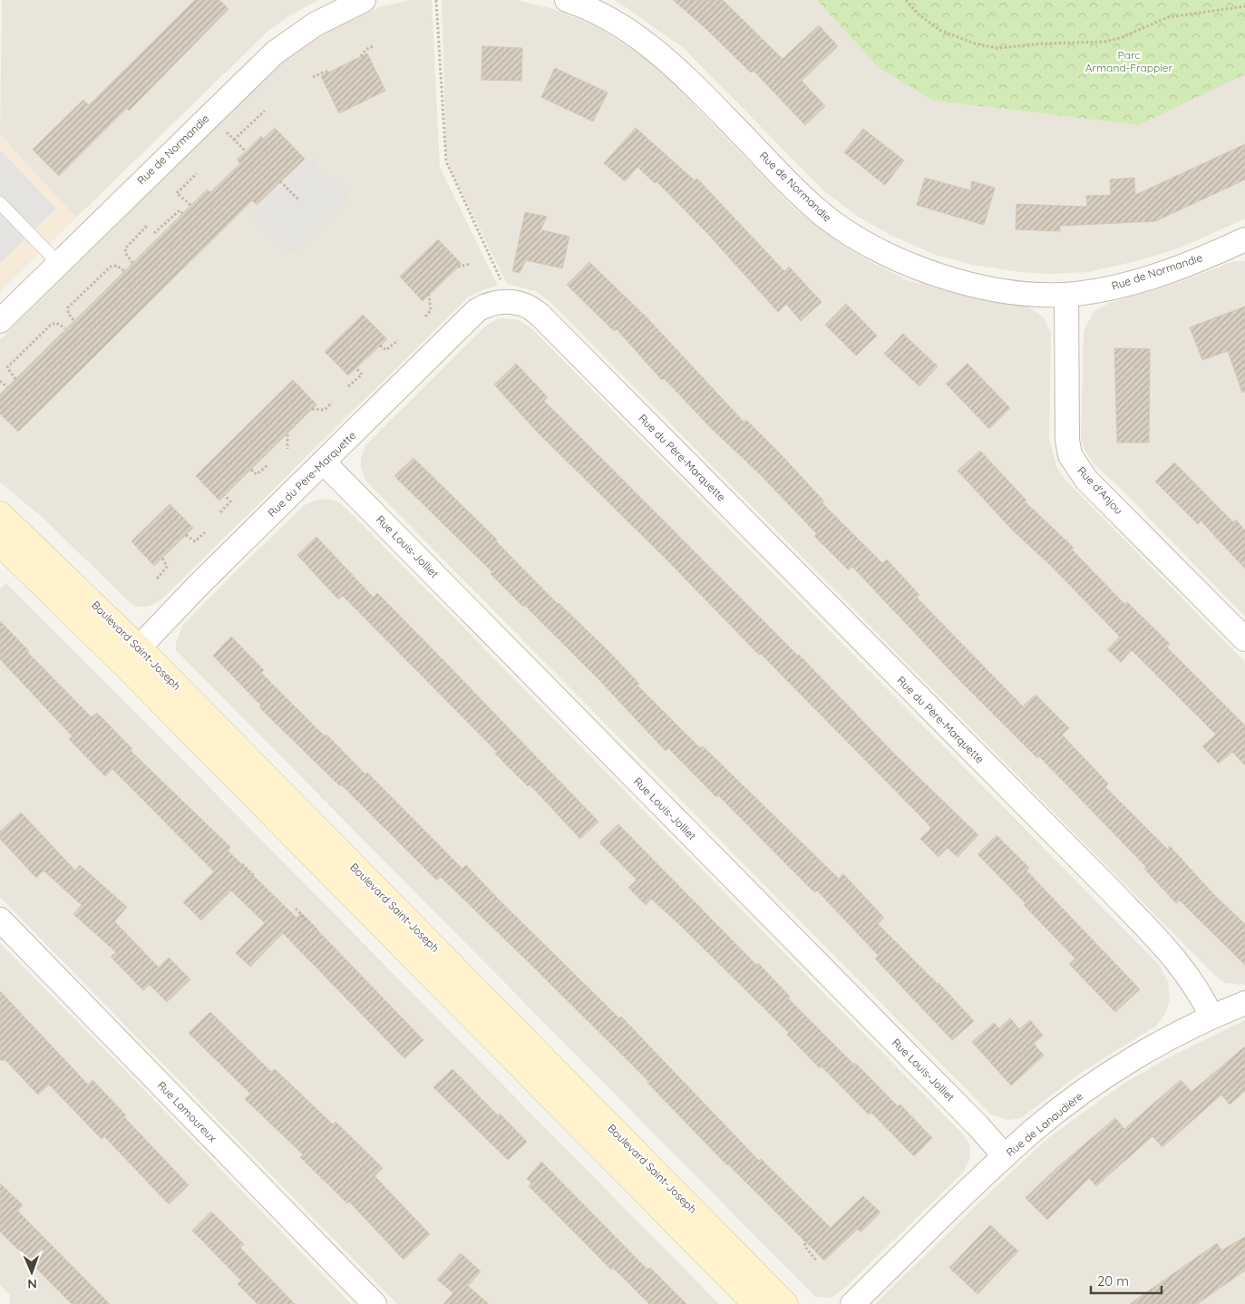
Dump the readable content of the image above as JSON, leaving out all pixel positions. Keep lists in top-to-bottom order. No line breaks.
{"streets":{"street":["Rue de Normandie","Rue du Père-Marquette","Rue d'Anjou","Rue Louis-Jolliet","Boulevard Saint-Joseph","Rue Lamoureux","Rue de Lanaudière"]},"crossings":[["Rue de Normandie","Rue d'Anjou"],["Rue du Père-Marquette","Rue Louis-Jolliet"],["Rue du Père-Marquette","Boulevard Saint-Joseph"],["Rue du Père-Marquette","Rue de Lanaudière"],["Rue Louis-Jolliet","Rue de Lanaudière"]],"parks":["Parc Armand-Frappier"],"scale_bar":"20 m","north":"bottom"}
